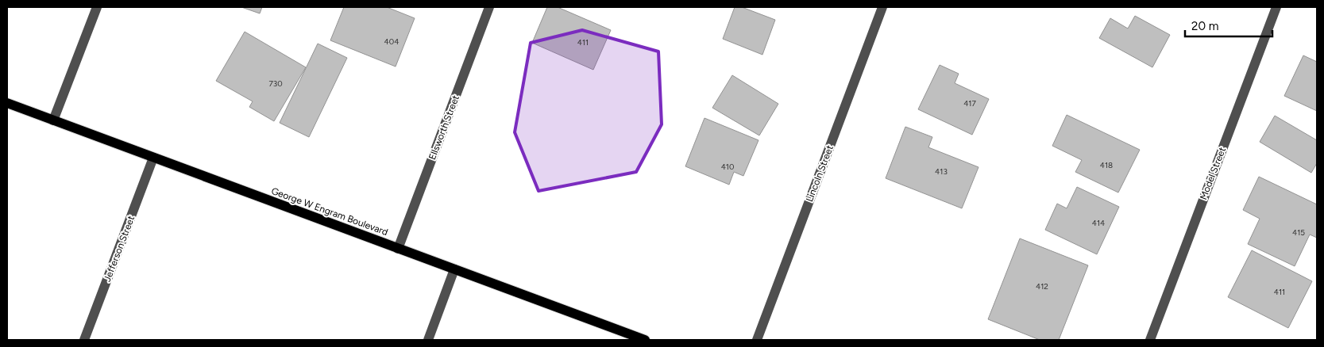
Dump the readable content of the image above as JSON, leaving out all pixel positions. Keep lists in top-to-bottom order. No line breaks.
{"streets":{"main road":["George W Engram Boulevard"],"street":["Ellsworth Street","Lincoln Street","Model Street","Jefferson Street"]},"crossings":[["Ellsworth Street","George W Engram Boulevard"],["George W Engram Boulevard","Jefferson Street"]],"house_numbers":["404","411","730","417","418","410","413","414","415","412","411"],"scale_bar":"20 m"}
